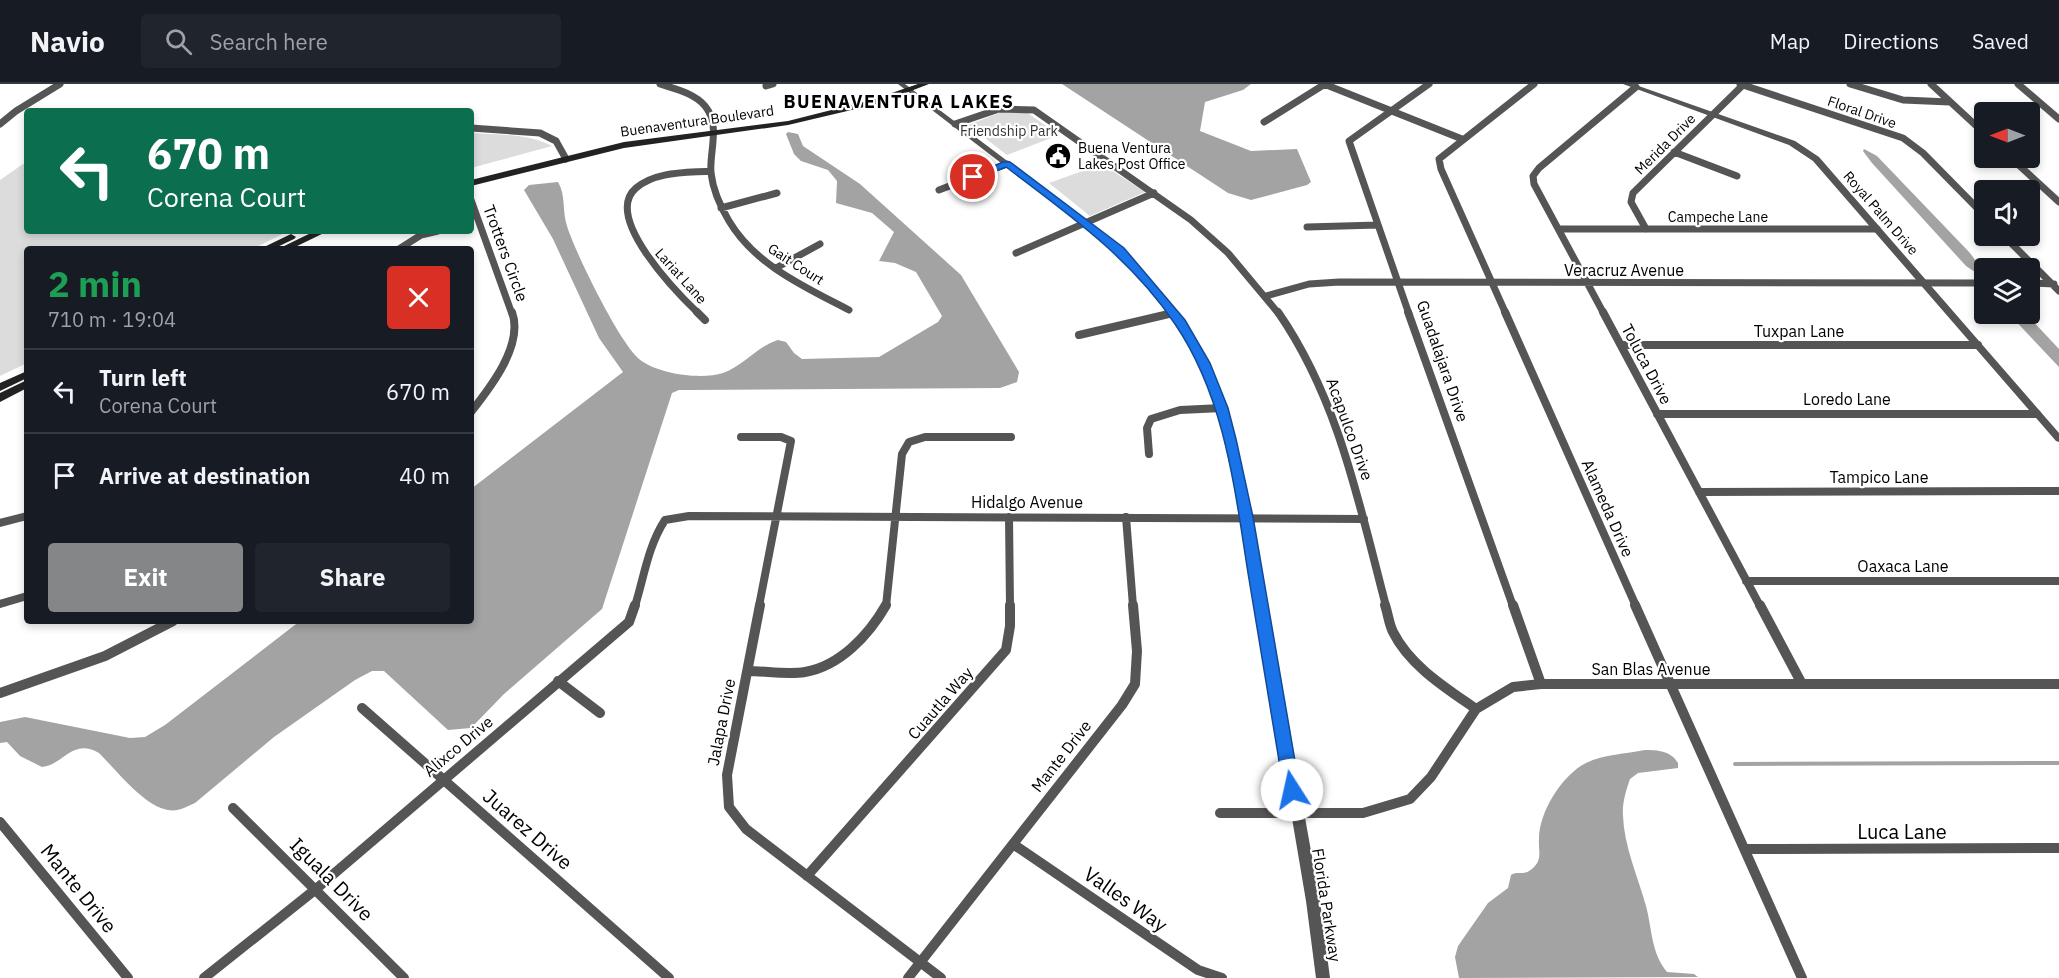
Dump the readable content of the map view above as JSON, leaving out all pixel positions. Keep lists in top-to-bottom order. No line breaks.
{"streets":{"main road":["Buenaventura Boulevard"],"street":["Floral Drive","Merida Drive","Royal Palm Drive","Campeche Lane","Trotters Circle","Gait Court","Veracruz Avenue","Lariat Lane","Tuxpan Lane","Guadalajara Drive","Toluca Drive","Loredo Lane","Acapulco Drive","Tampico Lane","Hidalgo Avenue","Alameda Drive","Oaxaca Lane","San Blas Avenue","Cuautla Way","Jalapa Drive","Alixco Drive","Mante Drive","Juarez Drive","Luca Lane","Iguala Drive","Valles Way","Florida Parkway"]},"crossings":[["Floral Drive","Merida Drive"],["Buenaventura Boulevard","Gait Court"],["Buenaventura Boulevard","Florida Parkway"],["Merida Drive","Royal Palm Drive"],["Merida Drive","Campeche Lane"],["Royal Palm Drive","Campeche Lane"],["Royal Palm Drive","Veracruz Avenue"],["Royal Palm Drive","Tuxpan Lane"],["Royal Palm Drive","Toluca Drive"],["Royal Palm Drive","Loredo Lane"],["Campeche Lane","Toluca Drive"],["Gait Court","Lariat Lane"],["Veracruz Avenue","Guadalajara Drive"],["Veracruz Avenue","Toluca Drive"],["Veracruz Avenue","Acapulco Drive"],["Veracruz Avenue","Alameda Drive"],["Tuxpan Lane","Toluca Drive"],["Guadalajara Drive","San Blas Avenue"],["Toluca Drive","Loredo Lane"],["Toluca Drive","Tampico Lane"],["Toluca Drive","Oaxaca Lane"],["Toluca Drive","San Blas Avenue"],["Acapulco Drive","Hidalgo Avenue"],["Acapulco Drive","San Blas Avenue"],["Acapulco Drive","Florida Parkway"],["Hidalgo Avenue","Cuautla Way"],["Hidalgo Avenue","Jalapa Drive"],["Hidalgo Avenue","Alixco Drive"],["Hidalgo Avenue","Mante Drive"],["Hidalgo Avenue","Florida Parkway"],["Alameda Drive","San Blas Avenue"],["Alameda Drive","Luca Lane"],["San Blas Avenue","Florida Parkway"],["Cuautla Way","Jalapa Drive"],["Jalapa Drive","Mante Drive"],["Alixco Drive","Juarez Drive"],["Alixco Drive","Iguala Drive"],["Mante Drive","Valles Way"]],"districts":["BUENAVENTURA LAKES"],"parks":["Friendship Park"],"places":{"public building":["Buena Ventura Lakes Post Office"]},"north":"left","page":{"header":"Navio","search":"Search here","nav":["Map","Directions","Saved"],"turn":["670 m","Corena Court"],"heading":["2 min","710 m · 19:04"],"list":[{"name":"Turn left","note":"Corena Court","value":"670 m"},{"name":"Arrive at destination","value":"40 m"}],"buttons":["Exit","Share"]}}
